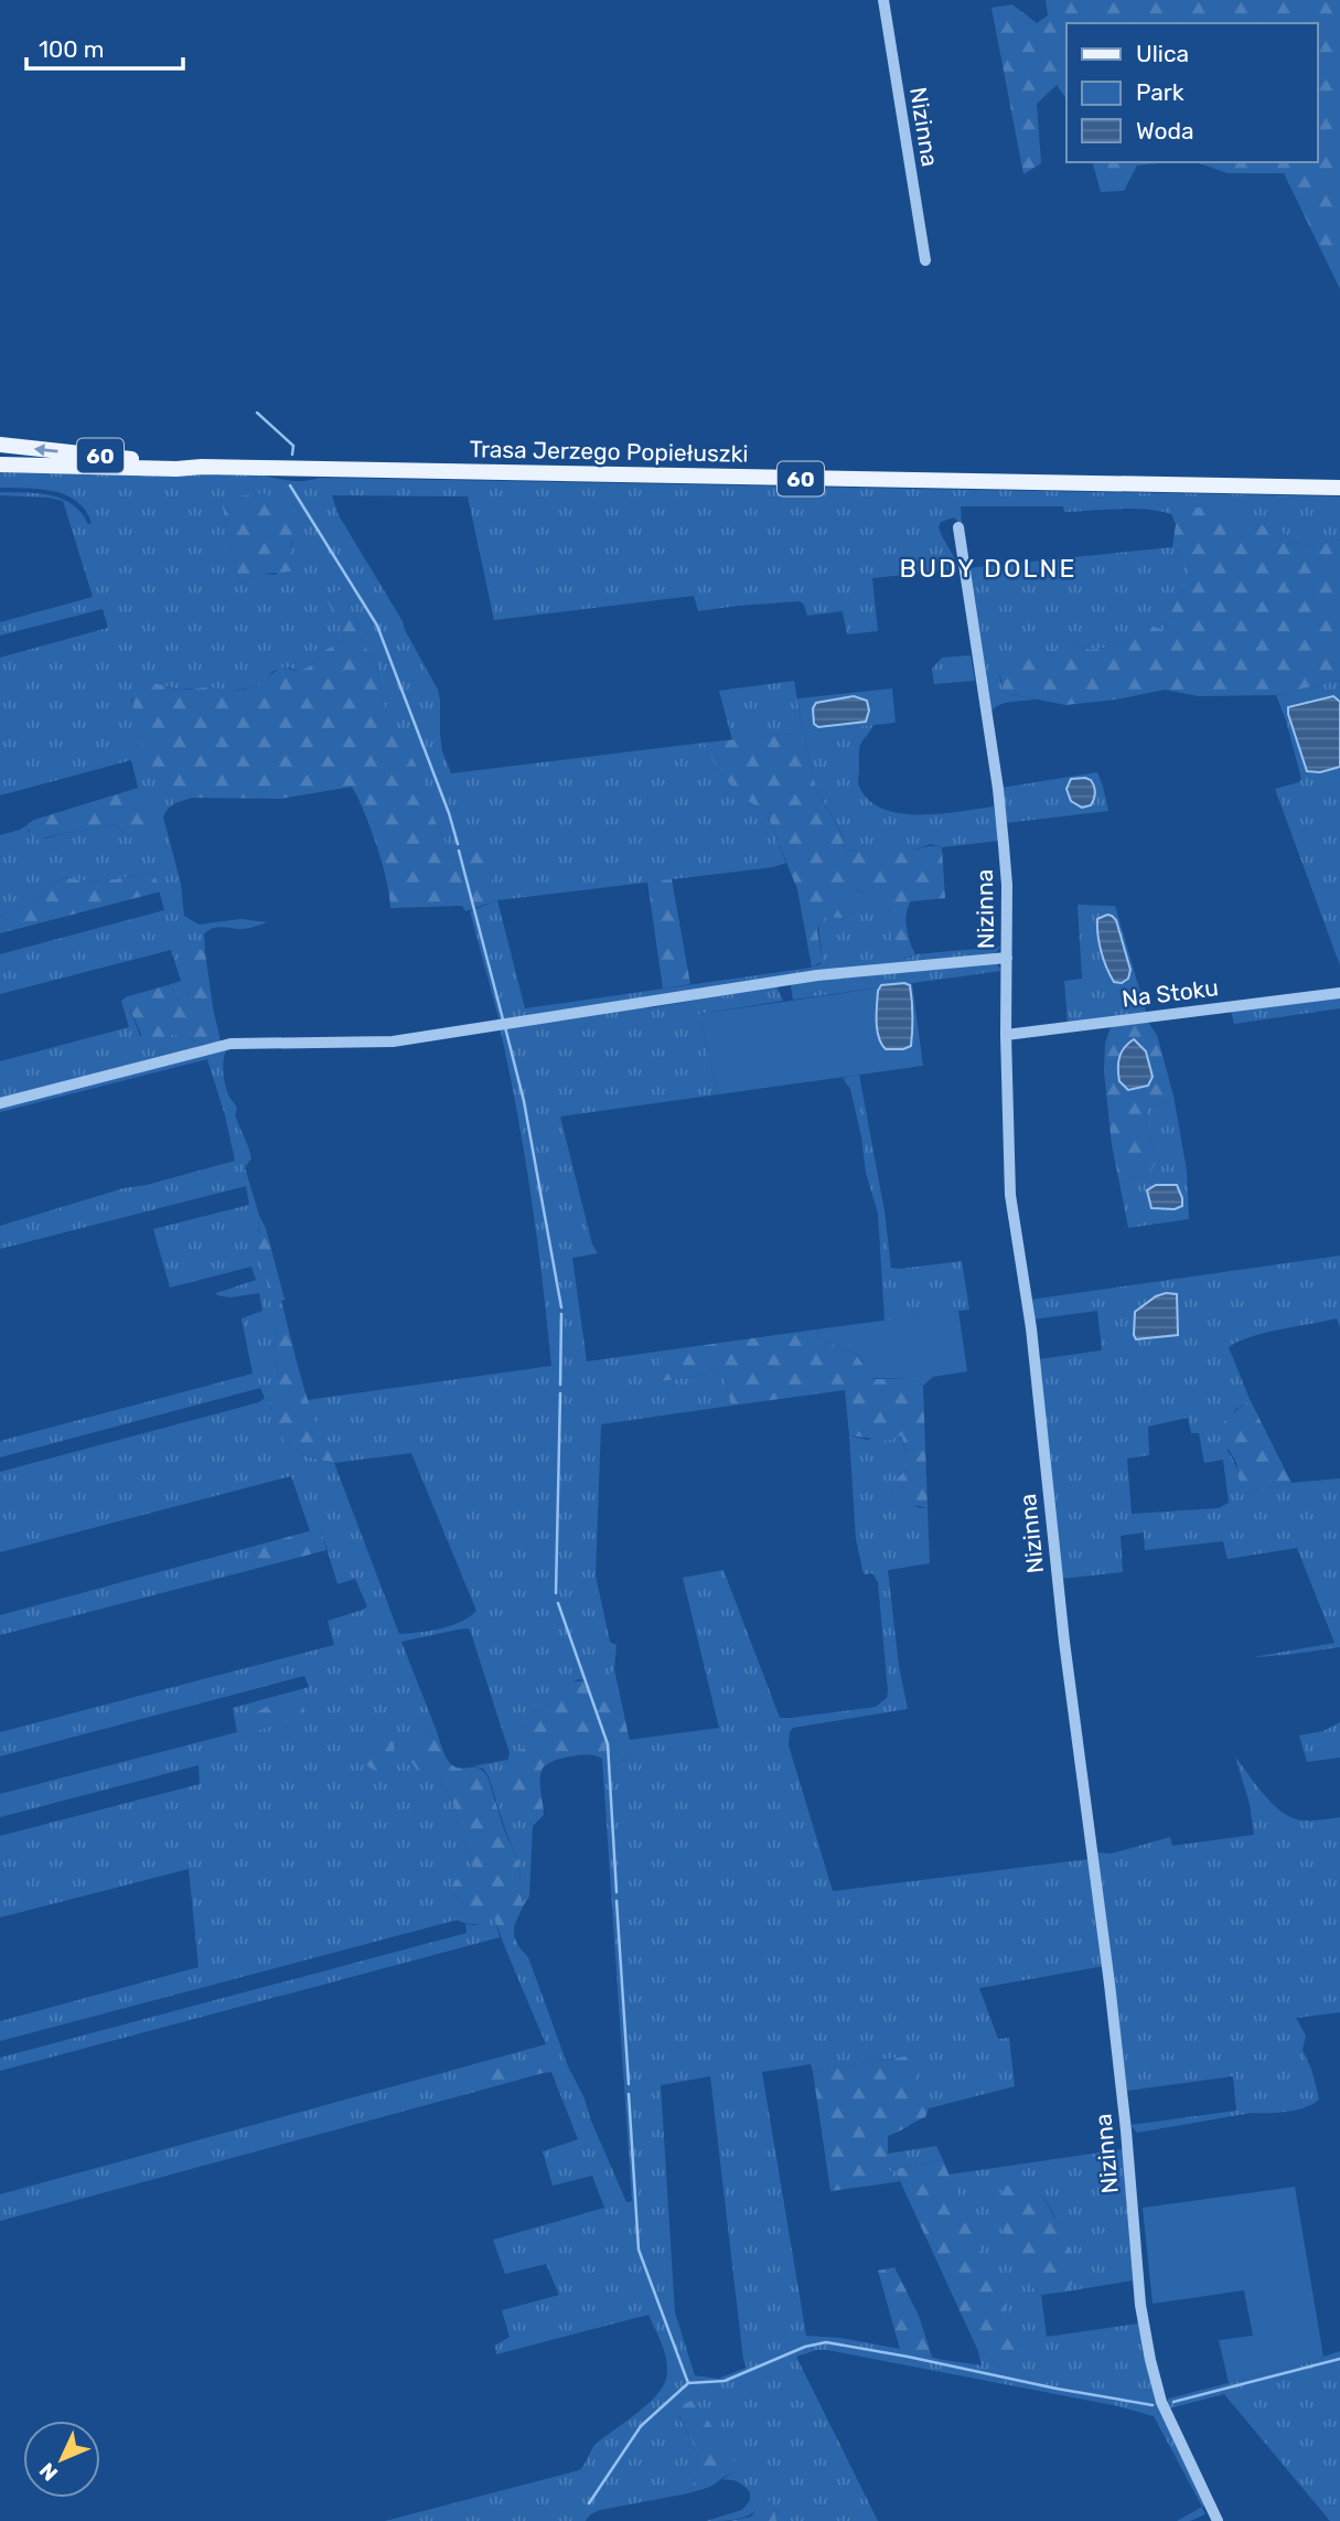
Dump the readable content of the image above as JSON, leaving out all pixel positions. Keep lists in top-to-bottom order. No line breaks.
{"streets":{"main road":["Trasa Jerzego Popiełuszki","60"],"street":["Nizinna","Na Stoku"]},"crossings":[["Nizinna","Na Stoku"]],"districts":["BUDY DOLNE"],"legend":["Ulica","Park","Woda"],"scale_bar":"100 m","north":"bottom left"}
